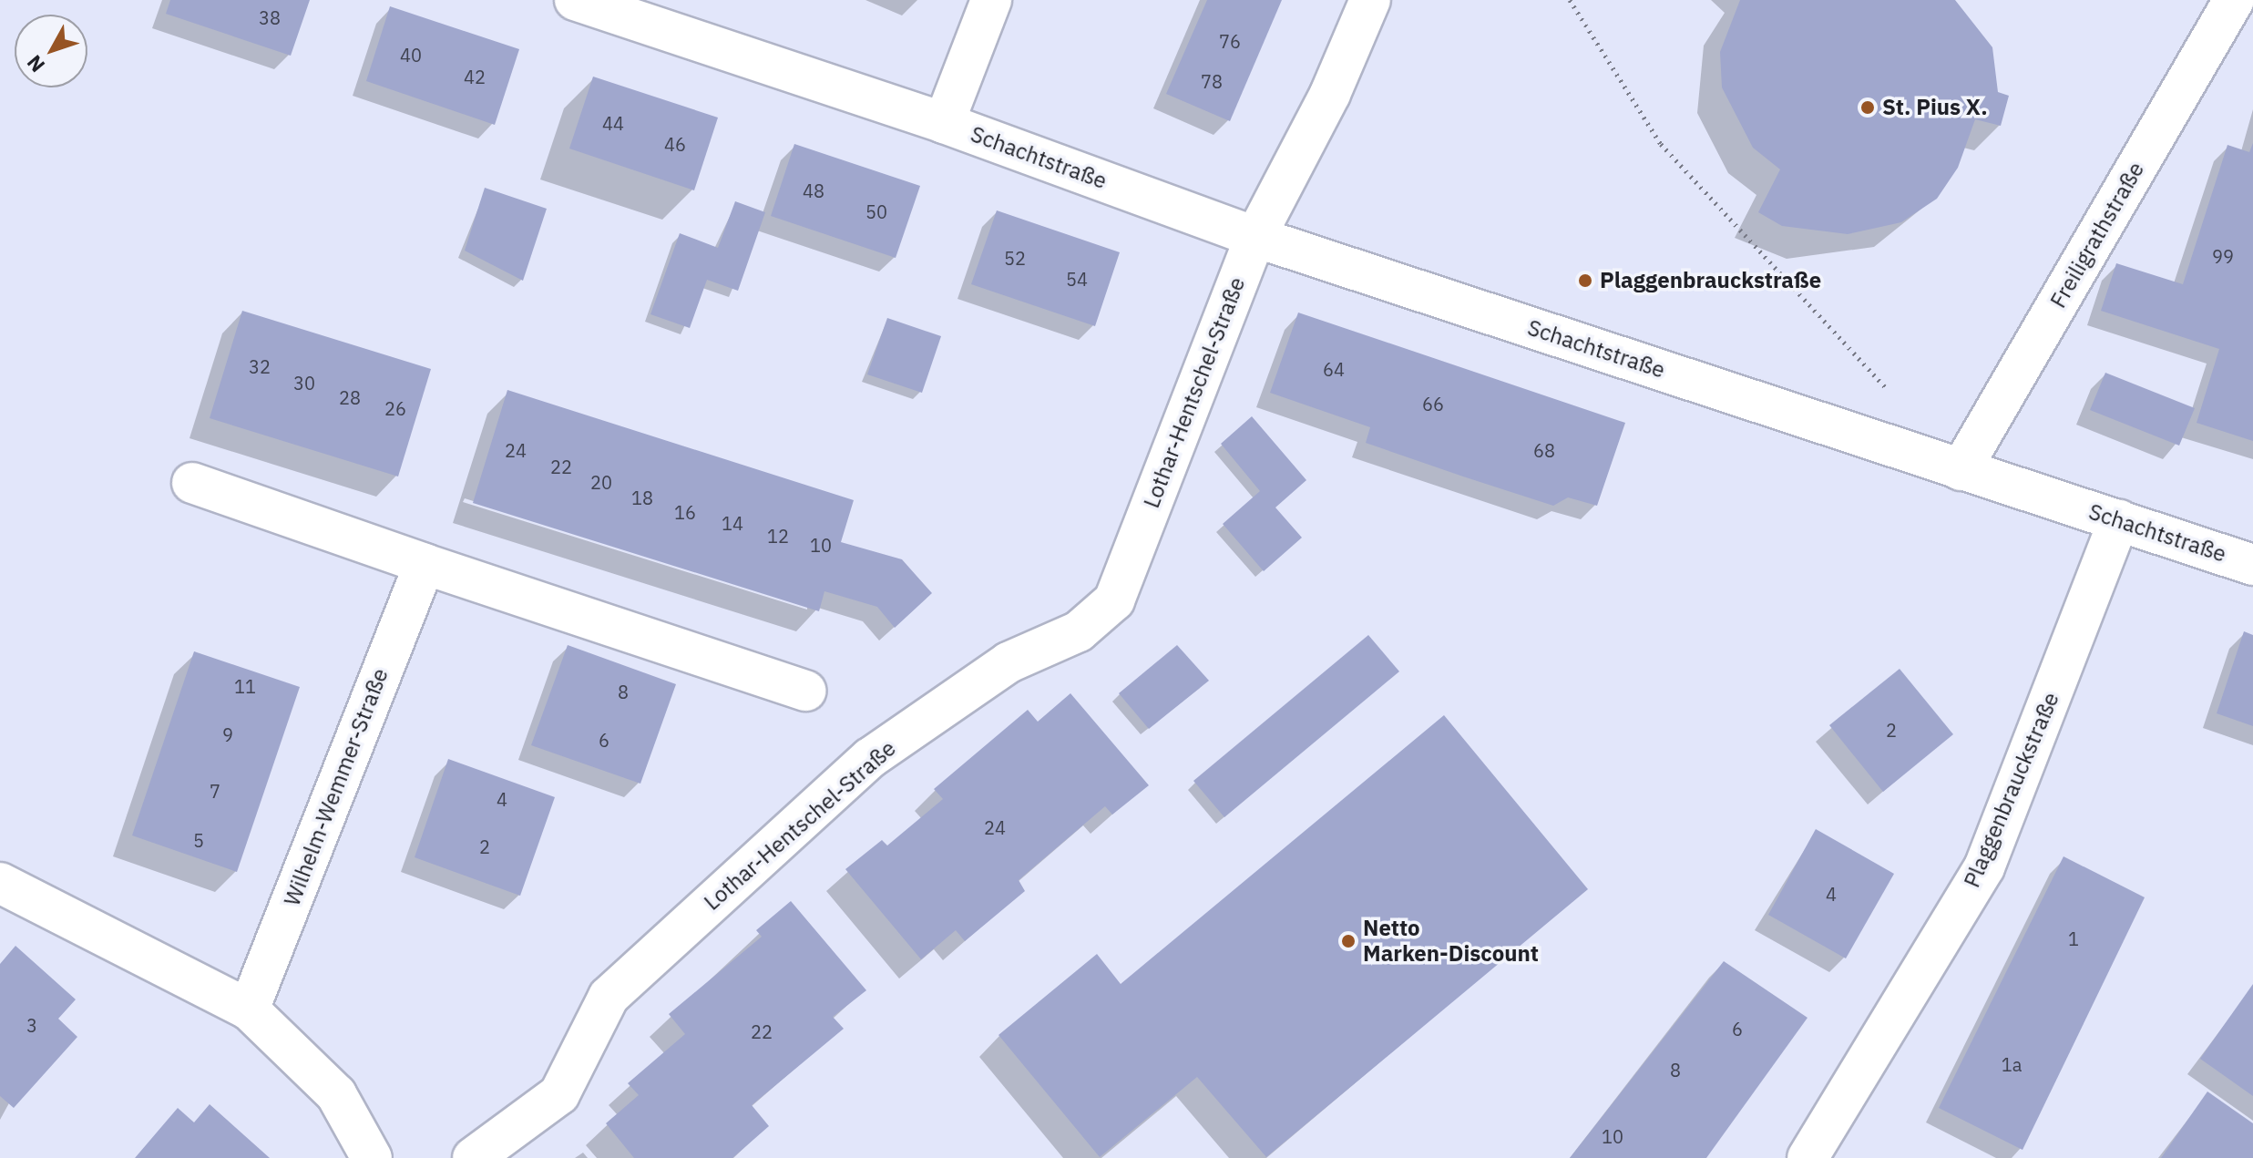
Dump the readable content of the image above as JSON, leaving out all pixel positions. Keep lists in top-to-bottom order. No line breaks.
{"streets":{"street":["Schachtstraße","Freiligrathstraße","Lothar-Hentschel-Straße","Wilhelm-Wemmer-Straße","Plaggenbrauckstraße"]},"crossings":[["Schachtstraße","Freiligrathstraße"],["Schachtstraße","Lothar-Hentschel-Straße"],["Schachtstraße","Plaggenbrauckstraße"]],"places":["St. Pius X.","Plaggenbrauckstraße","Netto Marken-Discount"],"house_numbers":["38","76","40","42","78","44","46","48","50","99","52","54","32","64","30","28","66","26","24","68","22","20","18","16","14","12","10","11","8","2","9","6","7","4","24","5","2","4","1","3","6","22","1a","8","10"],"north":"bottom left"}
